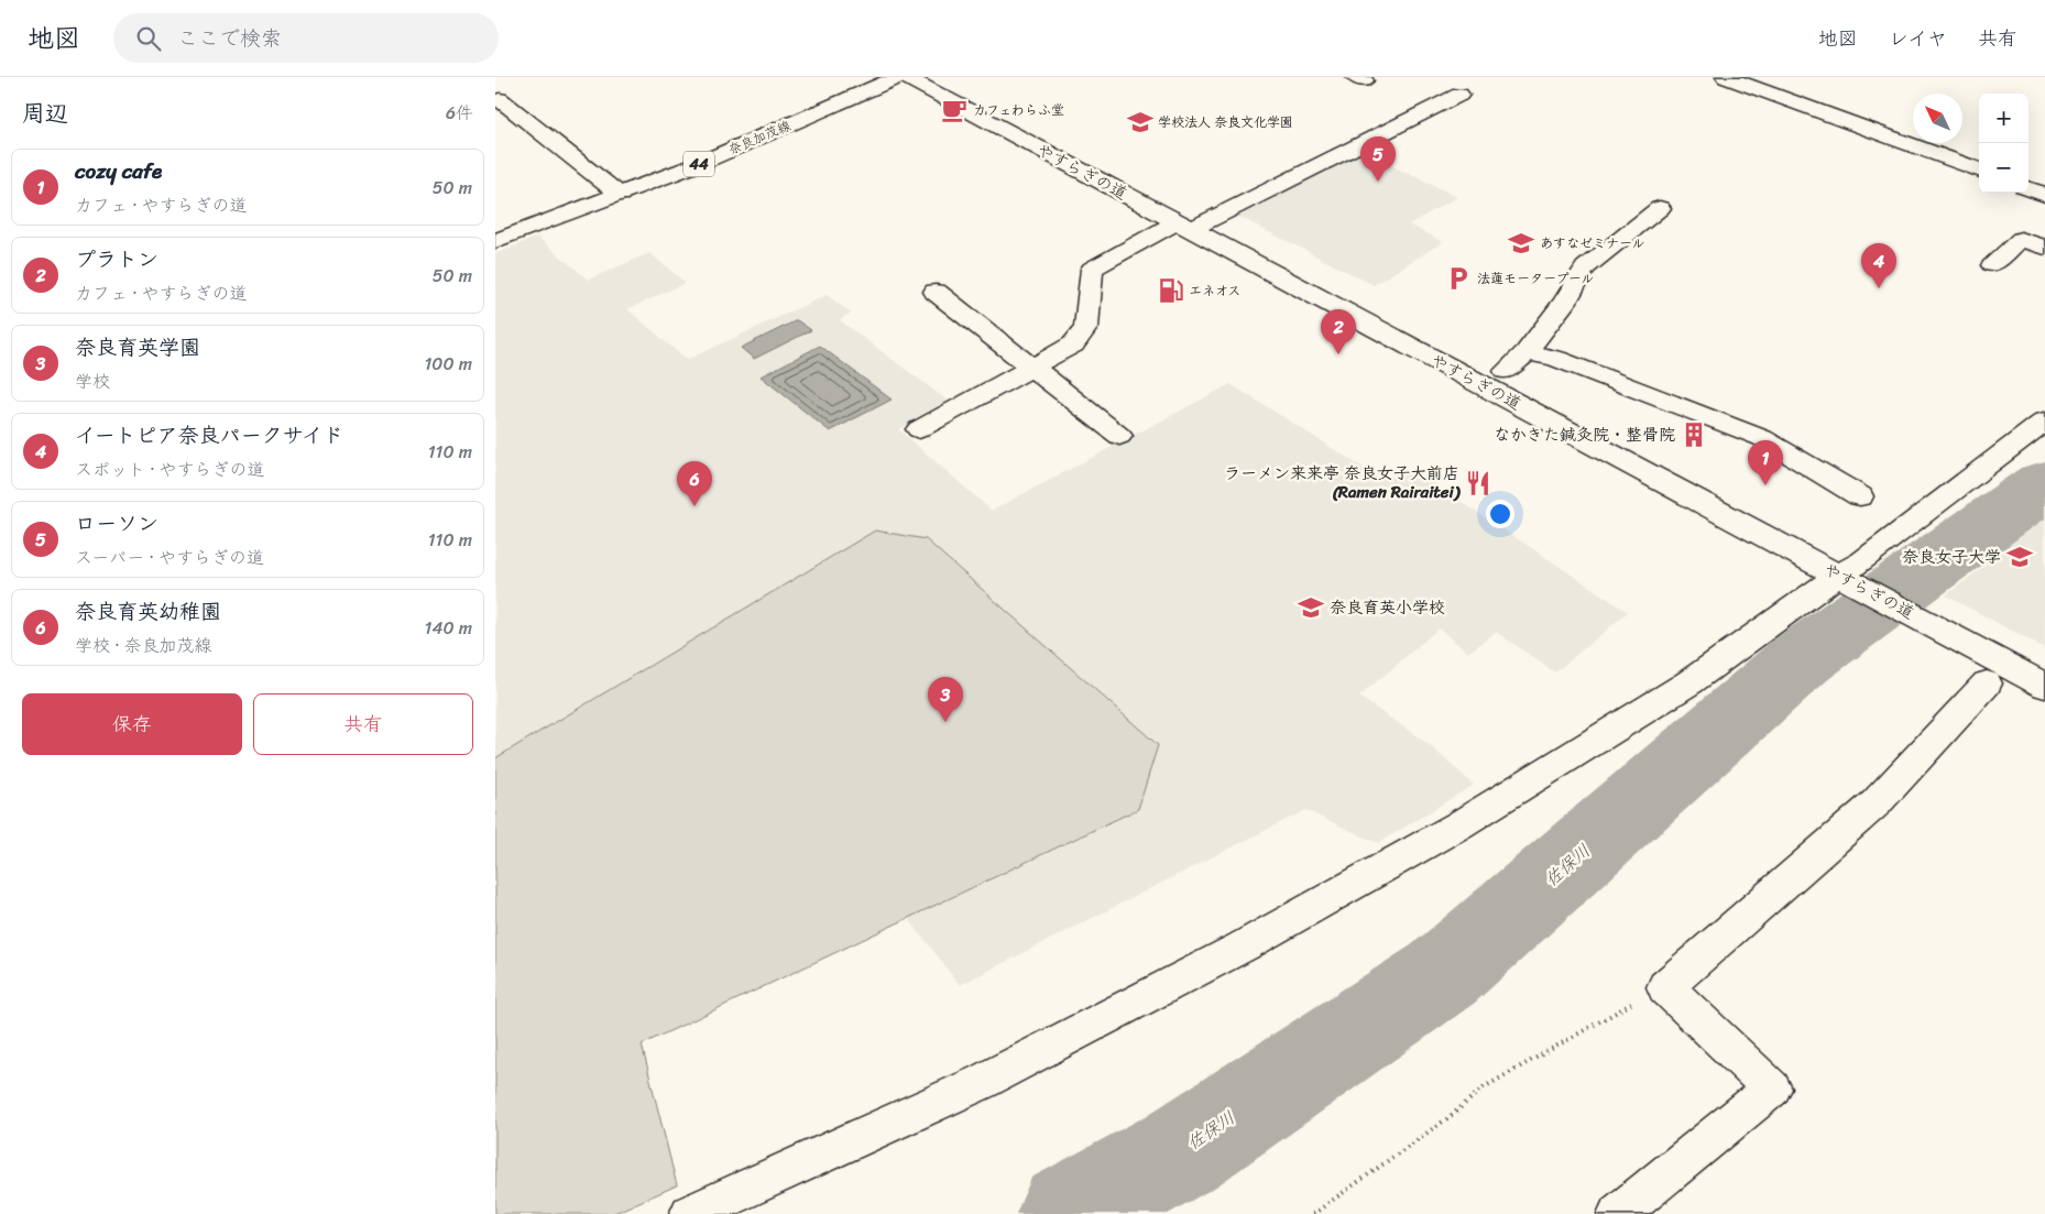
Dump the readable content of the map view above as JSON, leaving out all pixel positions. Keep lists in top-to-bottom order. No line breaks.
{"streets":{"street":["奈良加茂線","44","やすらぎの道"]},"water":["佐保川"],"places":{"cafe":["カフェわらふ堂"],"school or university":["学校法人 奈良文化学園","あすなゼミナール","奈良女子大学","奈良育英小学校"],"parking":["法蓮モータープール"],"fuel station":["エネオス"],"building":["なかきた鍼灸院・整骨院"],"restaurant":["ラーメン来来亭 奈良女子大前店 (Ramen Rairaitei)"]},"north":"top left","page":{"header":"地図","search":"ここで検索","nav":["地図","レイヤ","共有"],"heading":["周辺","6件"],"map_buttons":["+","−"],"pins":["5","4","2","1","6","3"],"list":[{"mark":"1","name":"cozy cafe","note":"カフェ · やすらぎの道","value":"50 m"},{"mark":"2","name":"プラトン","note":"カフェ · やすらぎの道","value":"50 m"},{"mark":"3","name":"奈良育英学園","note":"学校","value":"100 m"},{"mark":"4","name":"イートピア奈良パークサイド","note":"スポット · やすらぎの道","value":"110 m"},{"mark":"5","name":"ローソン","note":"スーパー · やすらぎの道","value":"110 m"},{"mark":"6","name":"奈良育英幼稚園","note":"学校 · 奈良加茂線","value":"140 m"}],"buttons":["保存","共有"]}}
